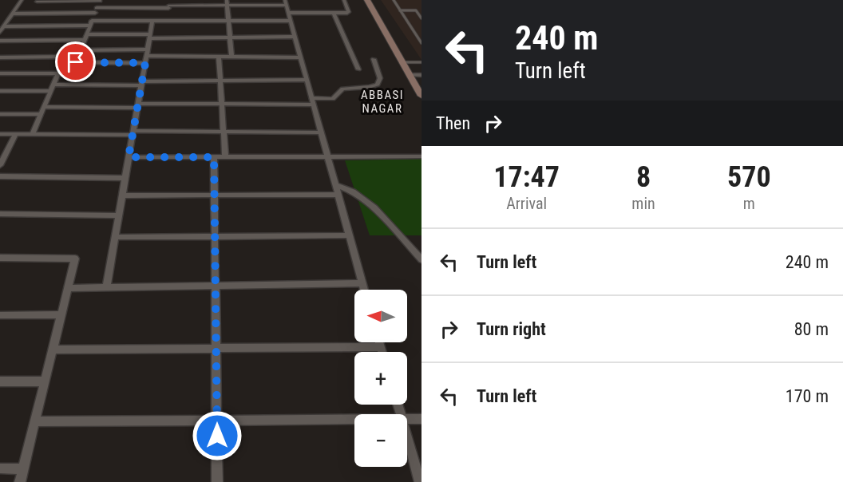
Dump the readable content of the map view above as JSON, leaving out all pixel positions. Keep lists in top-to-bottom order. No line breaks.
{"districts":["ABBASI NAGAR"],"north":"left","page":{"turn":["240 m","Turn left"],"then":"Then","eta":["17:47","Arrival","8","min","570","m"],"list":[{"name":"Turn left","value":"240 m"},{"name":"Turn right","value":"80 m"},{"name":"Turn left","value":"170 m"}],"map_buttons":["+","−"]}}
